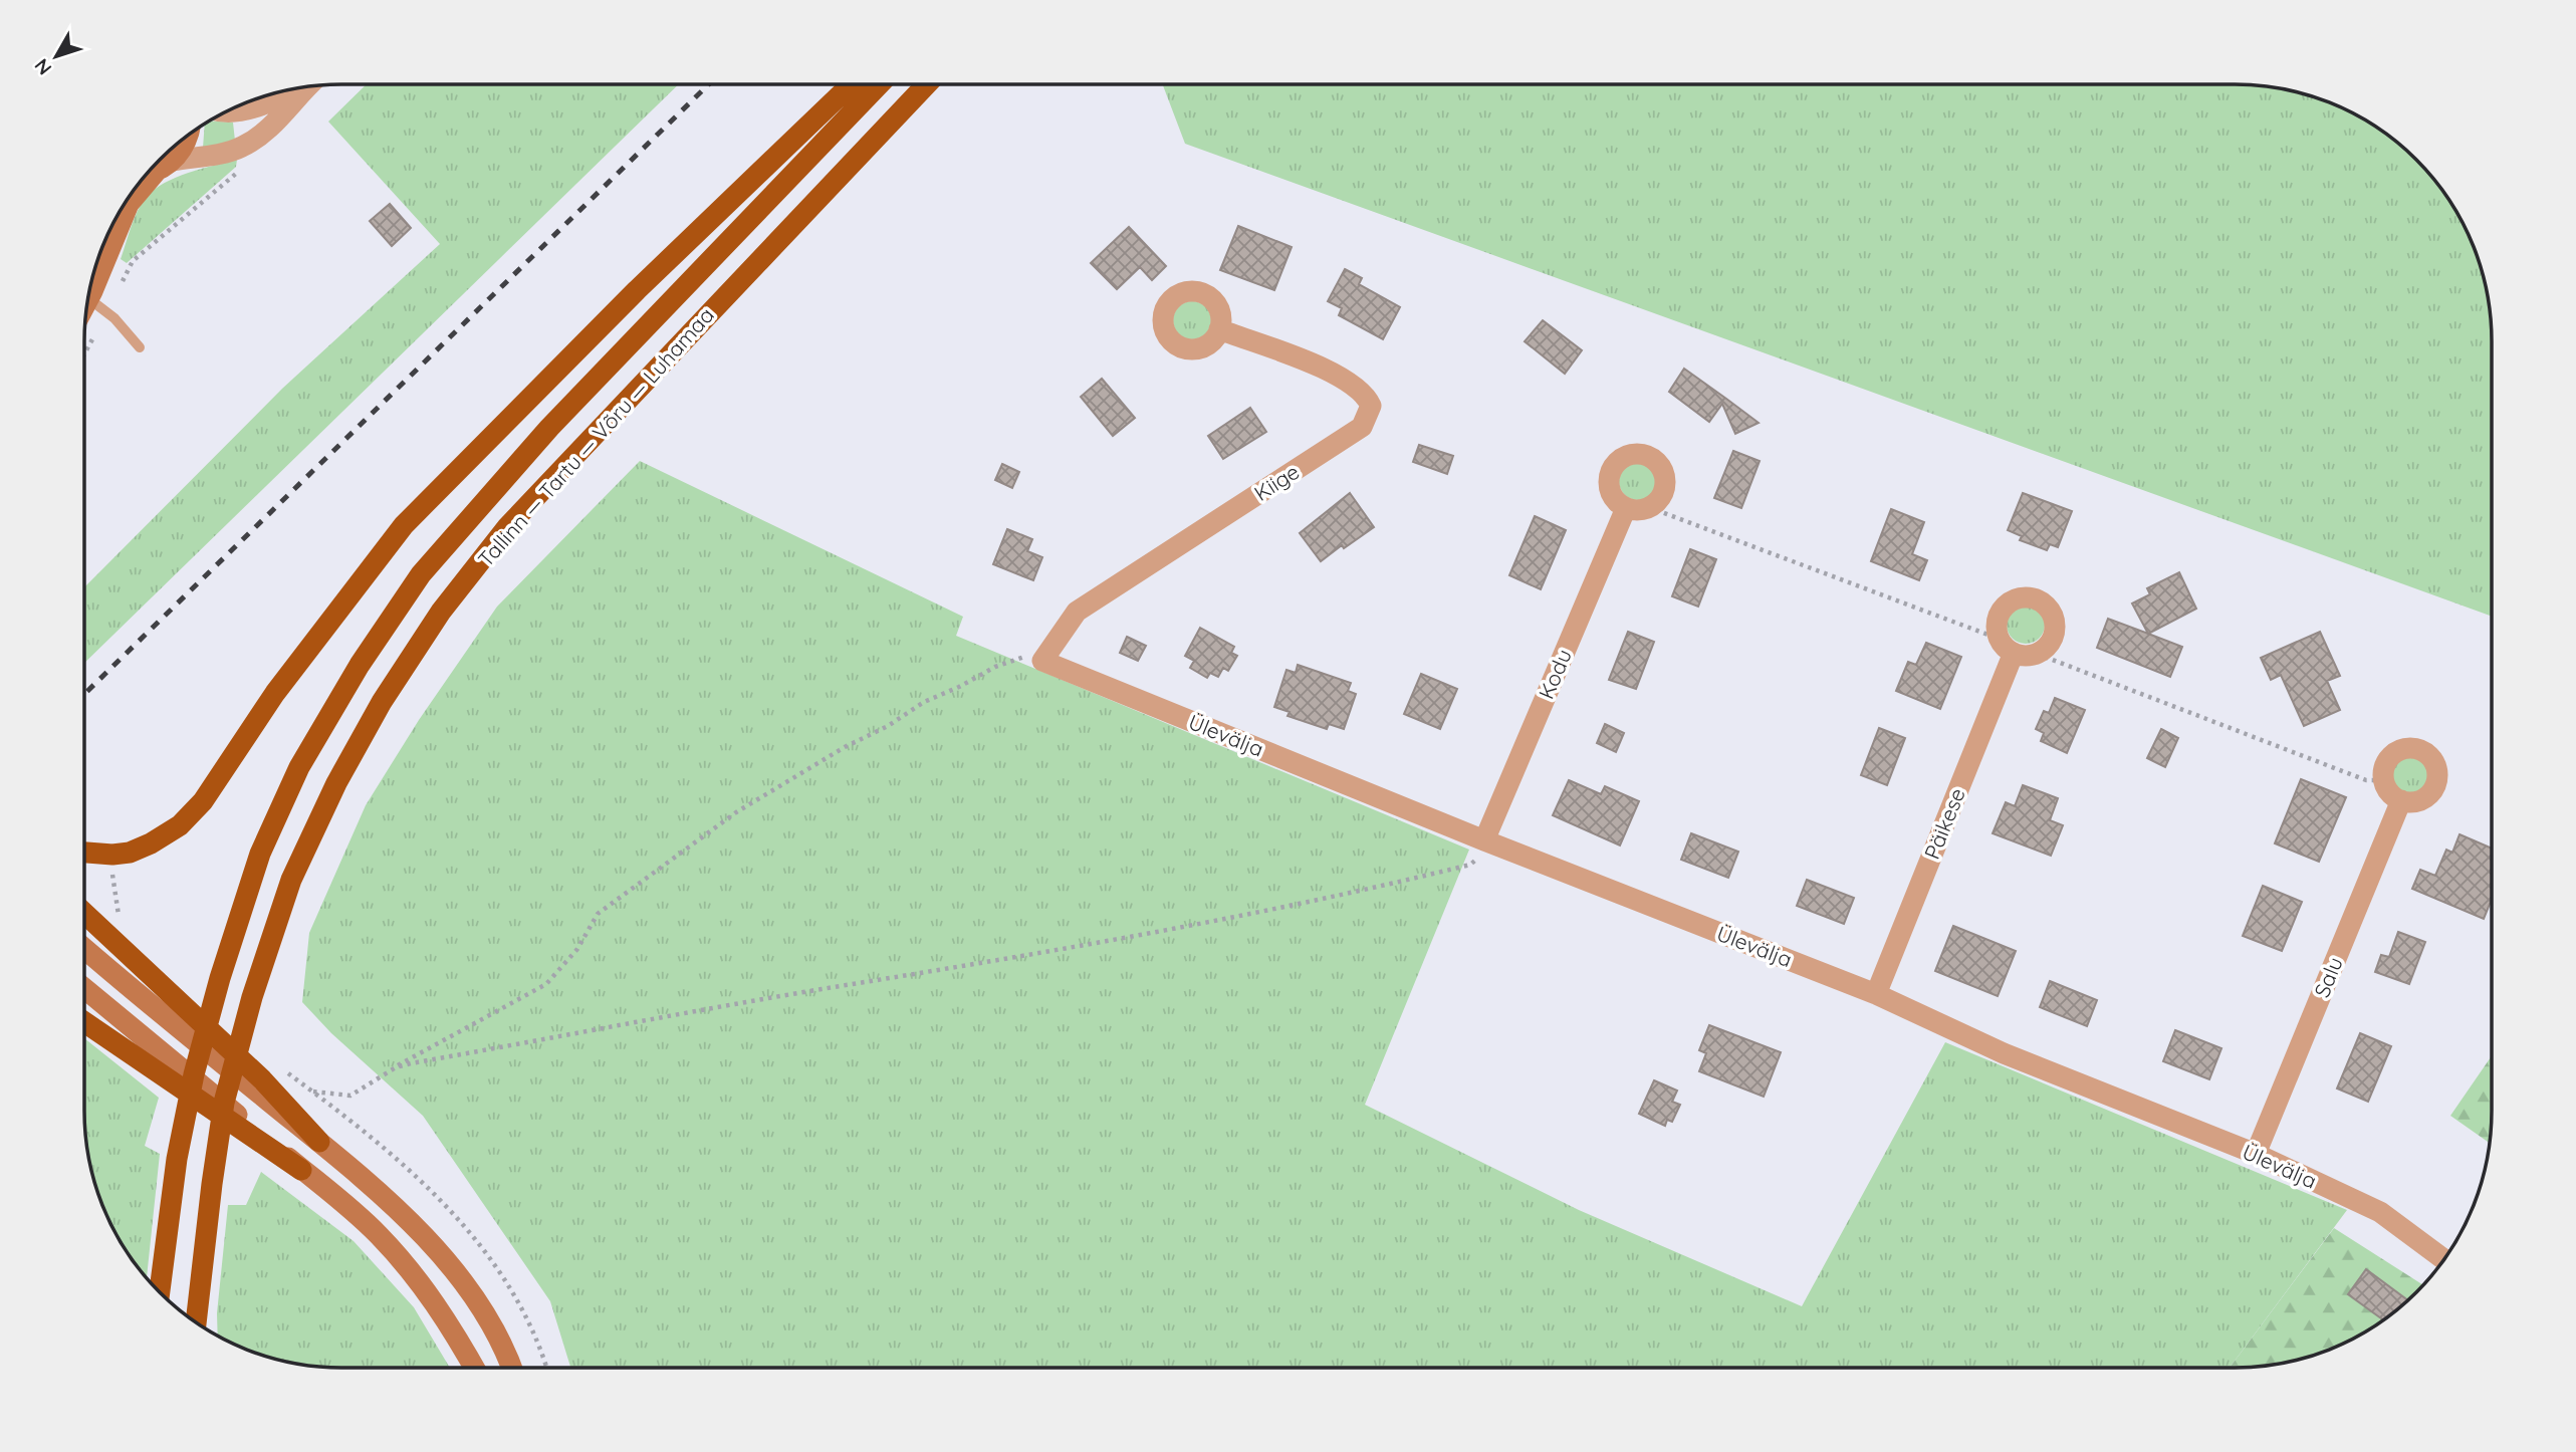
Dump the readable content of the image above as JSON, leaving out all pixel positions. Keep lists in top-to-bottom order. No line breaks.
{"streets":{"highway":["Tallinn — Tartu — Võru — Luhamaa"],"street":["Kiige","Kodu","Ülevälja","Päikese","Salu"]},"crossings":[["Kiige","Ülevälja"],["Kodu","Ülevälja"],["Ülevälja","Päikese"],["Ülevälja","Salu"]],"north":"bottom left"}
